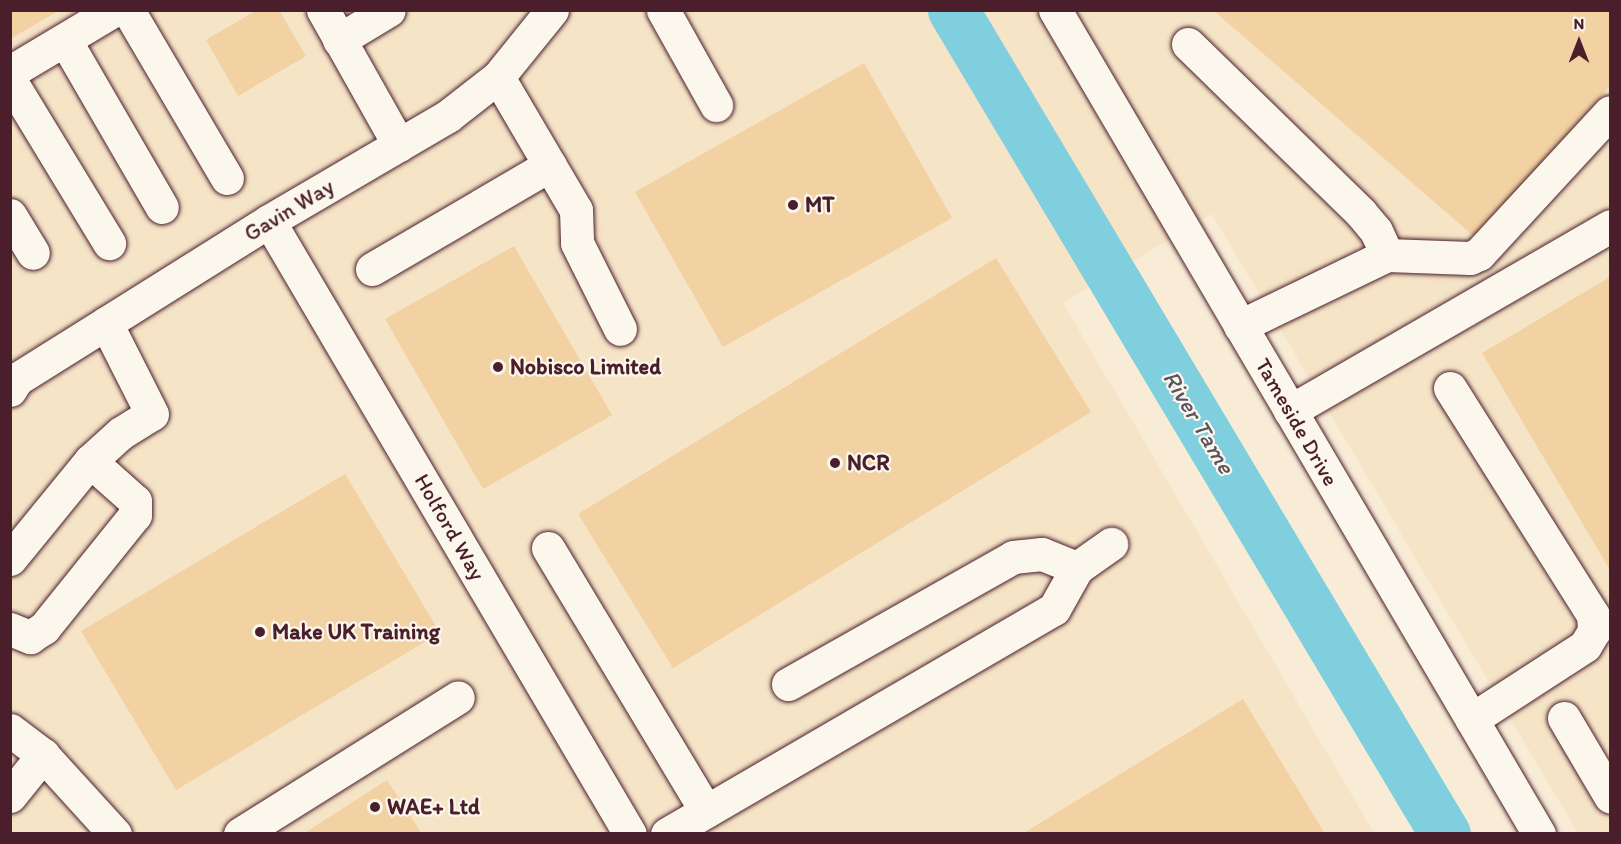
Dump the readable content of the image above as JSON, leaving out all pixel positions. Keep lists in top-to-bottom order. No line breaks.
{"streets":{"street":["Gavin Way","Tameside Drive","Holford Way"]},"crossings":[["Gavin Way","Holford Way"]],"water":["River Tame"],"places":["MT","Nobisco Limited","NCR","Make UK Training","WAE+ Ltd"],"north":"top"}
